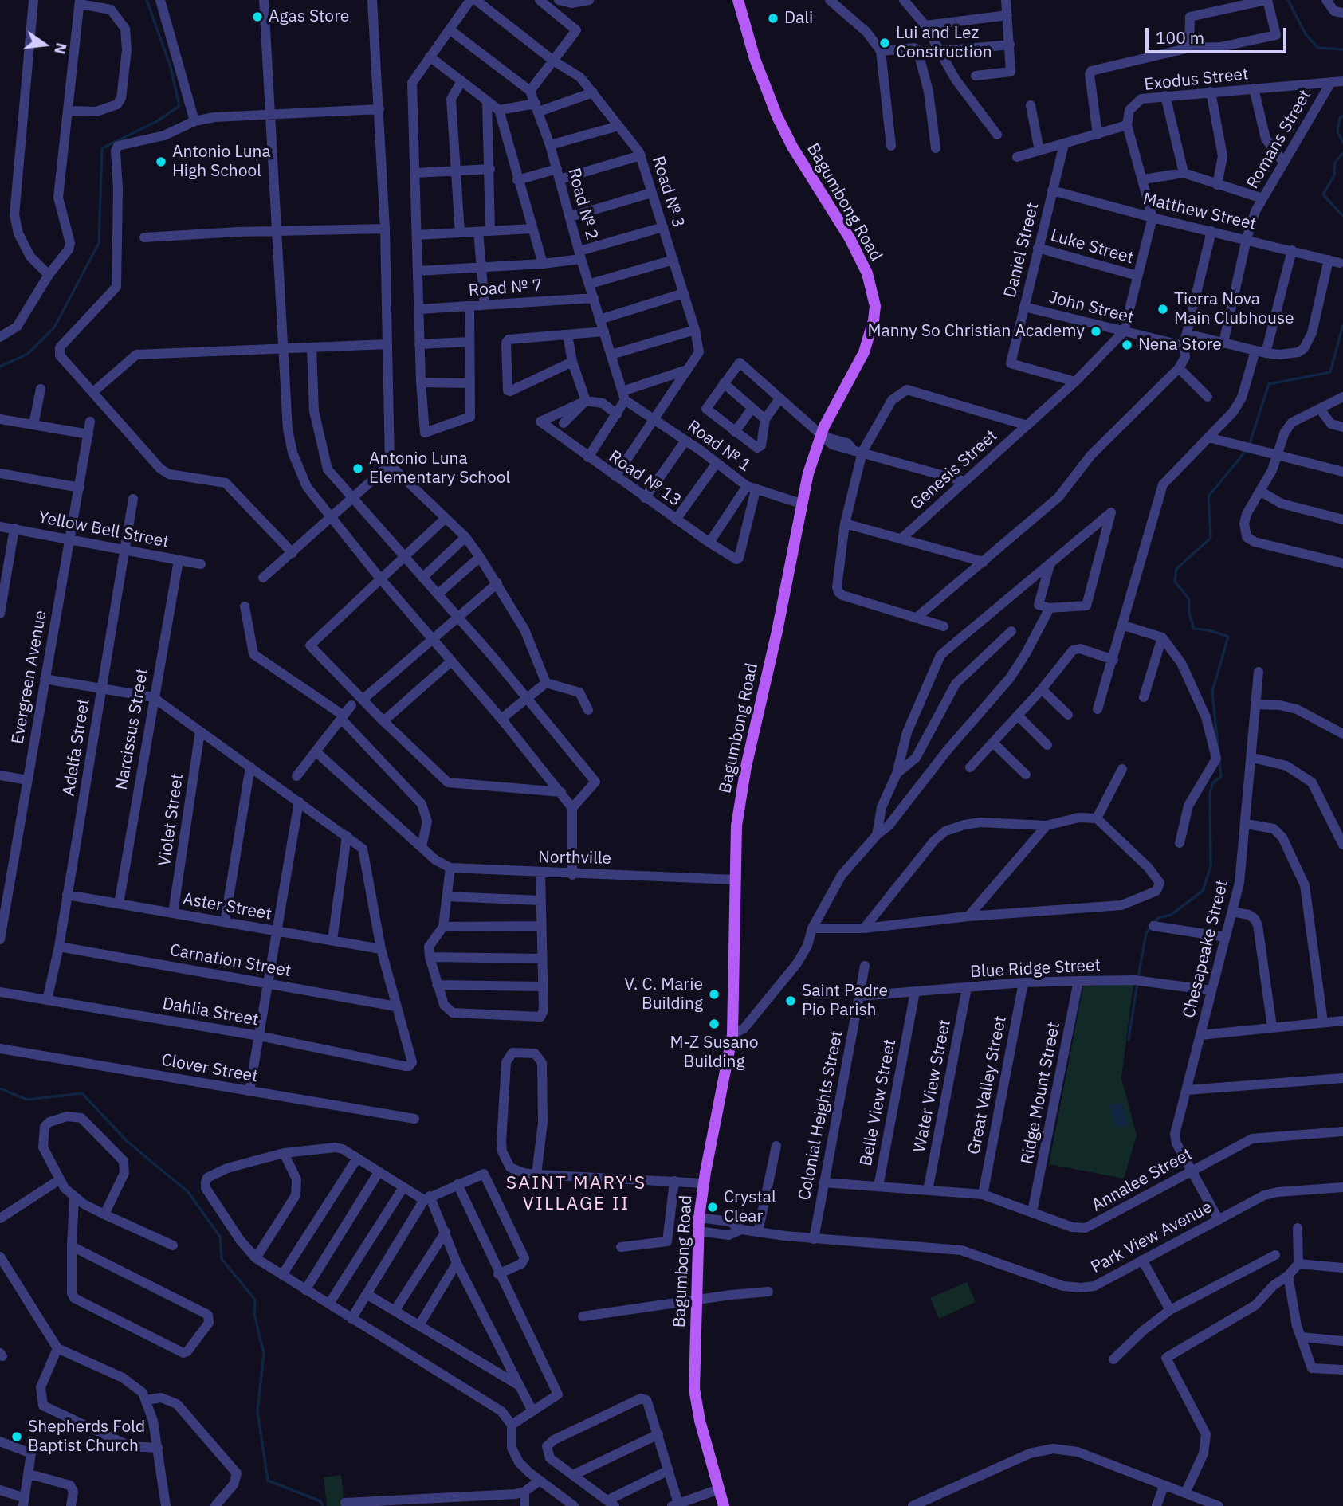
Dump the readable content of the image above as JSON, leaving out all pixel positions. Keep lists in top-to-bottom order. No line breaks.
{"streets":{"main road":["Bagumbong Road"],"street":["Exodus Street","Romans Street","Road № 3","Road № 2","Matthew Street","Luke Street","Daniel Street","Road № 7","John Street","Road № 1","Genesis Street","Road № 13","Yellow Bell Street","Evergreen Avenue","Narcissus Street","Adelfa Street","Violet Street","Northville","Aster Street","Chesapeake Street","Carnation Street","Blue Ridge Street","Dahlia Street","Clover Street","Great Valley Street","Water View Street","Ridge Mount Street","Belle View Street","Colonial Heights Street","Annalee Street","Park View Avenue"]},"crossings":[["Exodus Street","Romans Street"],["Romans Street","Matthew Street"],["Road № 3","Road № 1"],["Road № 3","Road № 13"],["Bagumbong Road","Road № 1"],["Bagumbong Road","Northville"],["Bagumbong Road","Park View Avenue"],["Road № 2","Road № 7"],["Road № 2","Road № 1"],["Matthew Street","Daniel Street"],["Luke Street","Daniel Street"],["Daniel Street","John Street"],["Road № 1","Road № 13"],["Yellow Bell Street","Evergreen Avenue"],["Yellow Bell Street","Narcissus Street"],["Yellow Bell Street","Adelfa Street"],["Narcissus Street","Aster Street"],["Adelfa Street","Aster Street"],["Adelfa Street","Carnation Street"],["Adelfa Street","Dahlia Street"],["Violet Street","Aster Street"],["Chesapeake Street","Blue Ridge Street"],["Chesapeake Street","Annalee Street"],["Chesapeake Street","Park View Avenue"],["Carnation Street","Dahlia Street"],["Blue Ridge Street","Great Valley Street"],["Blue Ridge Street","Water View Street"],["Blue Ridge Street","Ridge Mount Street"],["Blue Ridge Street","Belle View Street"],["Blue Ridge Street","Colonial Heights Street"],["Great Valley Street","Annalee Street"],["Water View Street","Annalee Street"],["Ridge Mount Street","Annalee Street"],["Belle View Street","Annalee Street"],["Colonial Heights Street","Annalee Street"],["Colonial Heights Street","Park View Avenue"]],"districts":["SAINT MARY'S VILLAGE II"],"places":["Agas Store","Dali","Lui and Lez Construction","Antonio Luna High School","Tierra Nova Main Clubhouse","Manny So Christian Academy","Nena Store","Antonio Luna Elementary School","V. C. Marie Building","Saint Padre Pio Parish","M-Z Susano Building","Crystal Clear","Shepherds Fold Baptist Church"],"scale_bar":"100 m","north":"right"}
